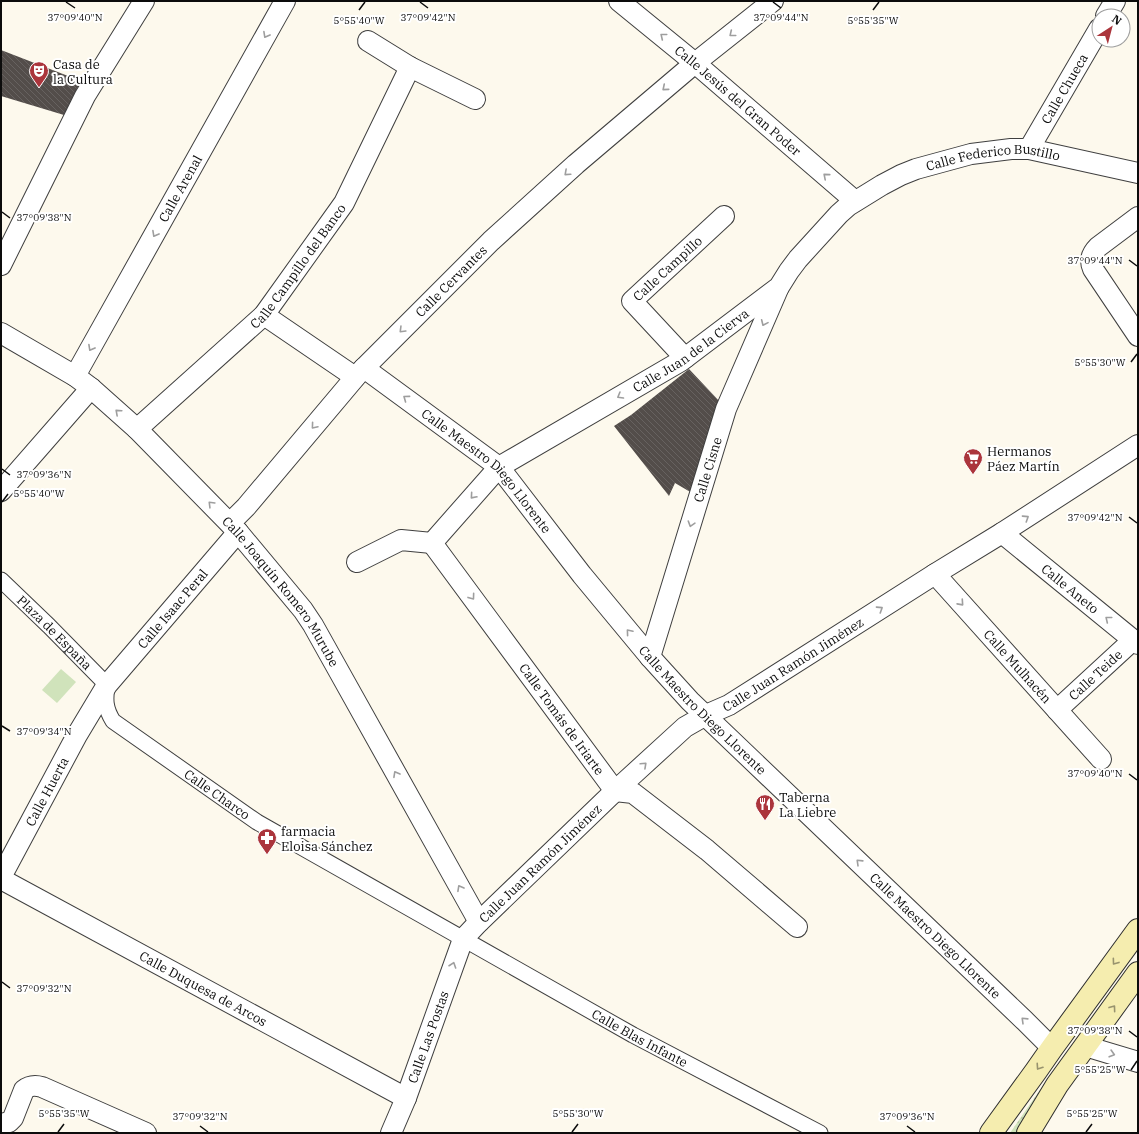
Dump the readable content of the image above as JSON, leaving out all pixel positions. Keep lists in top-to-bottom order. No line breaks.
{"streets":{"street":["Calle Chueca","Calle Jesús del Gran Poder","Calle Federico Bustillo","Calle Arenal","Calle Campillo del Banco","Calle Campillo","Calle Cervantes","Calle Juan de la Cierva","Calle Cisne","Calle Maestro Diego Llorente","Calle Aneto","Calle Joaquín Romero Murube","Calle Isaac Peral","Plaza de España","Calle Juan Ramón Jiménez","Calle Mulhacén","Calle Teide","Calle Tomás de Iriarte","Calle Huerta","Calle Charco","Calle Duquesa de Arcos","Calle Las Postas","Calle Blas Infante"]},"crossings":[["Calle Chueca","Calle Federico Bustillo"],["Calle Jesús del Gran Poder","Calle Federico Bustillo"],["Calle Jesús del Gran Poder","Calle Cervantes"],["Calle Jesús del Gran Poder","Calle Juan de la Cierva"],["Calle Federico Bustillo","Calle Juan de la Cierva"],["Calle Arenal","Calle Joaquín Romero Murube"],["Calle Campillo del Banco","Calle Maestro Diego Llorente"],["Calle Campillo del Banco","Calle Joaquín Romero Murube"],["Calle Campillo","Calle Juan de la Cierva"],["Calle Cervantes","Calle Maestro Diego Llorente"],["Calle Cervantes","Calle Joaquín Romero Murube"],["Calle Cervantes","Calle Isaac Peral"],["Calle Juan de la Cierva","Calle Cisne"],["Calle Juan de la Cierva","Calle Maestro Diego Llorente"],["Calle Cisne","Calle Maestro Diego Llorente"],["Calle Maestro Diego Llorente","Calle Juan Ramón Jiménez"],["Calle Aneto","Calle Juan Ramón Jiménez"],["Calle Aneto","Calle Teide"],["Calle Joaquín Romero Murube","Calle Isaac Peral"],["Calle Joaquín Romero Murube","Calle Juan Ramón Jiménez"],["Calle Isaac Peral","Plaza de España"],["Calle Isaac Peral","Calle Huerta"],["Calle Isaac Peral","Calle Charco"],["Plaza de España","Calle Huerta"],["Plaza de España","Calle Charco"],["Calle Juan Ramón Jiménez","Calle Mulhacén"],["Calle Juan Ramón Jiménez","Calle Tomás de Iriarte"],["Calle Juan Ramón Jiménez","Calle Charco"],["Calle Juan Ramón Jiménez","Calle Las Postas"],["Calle Juan Ramón Jiménez","Calle Blas Infante"],["Calle Mulhacén","Calle Teide"],["Calle Huerta","Calle Charco"],["Calle Huerta","Calle Duquesa de Arcos"],["Calle Charco","Calle Las Postas"],["Calle Charco","Calle Blas Infante"],["Calle Duquesa de Arcos","Calle Las Postas"],["Calle Las Postas","Calle Blas Infante"]],"one_way":["Calle Jesús del Gran Poder","Calle Cervantes","Calle Juan de la Cierva","Calle Cisne","Calle Maestro Diego Llorente","Calle Aneto","Calle Joaquín Romero Murube","Calle Juan Ramón Jiménez","Calle Mulhacén","Calle Tomás de Iriarte","Calle Las Postas"],"places":{"theatre":["Casa de la Cultura"],"supermarket":["Hermanos Páez Martín"],"restaurant":["Taberna La Liebre"],"pharmacy":["farmacia Eloisa Sánchez"]},"north":"top right","coordinates":["37°09'40\"N","37°09'42\"N","37°09'44\"N","5°55'40\"W","5°55'35\"W","37°09'38\"N","5°55'30\"W","37°09'36\"N","37°09'34\"N","37°09'32\"N","5°55'25\"W"]}
